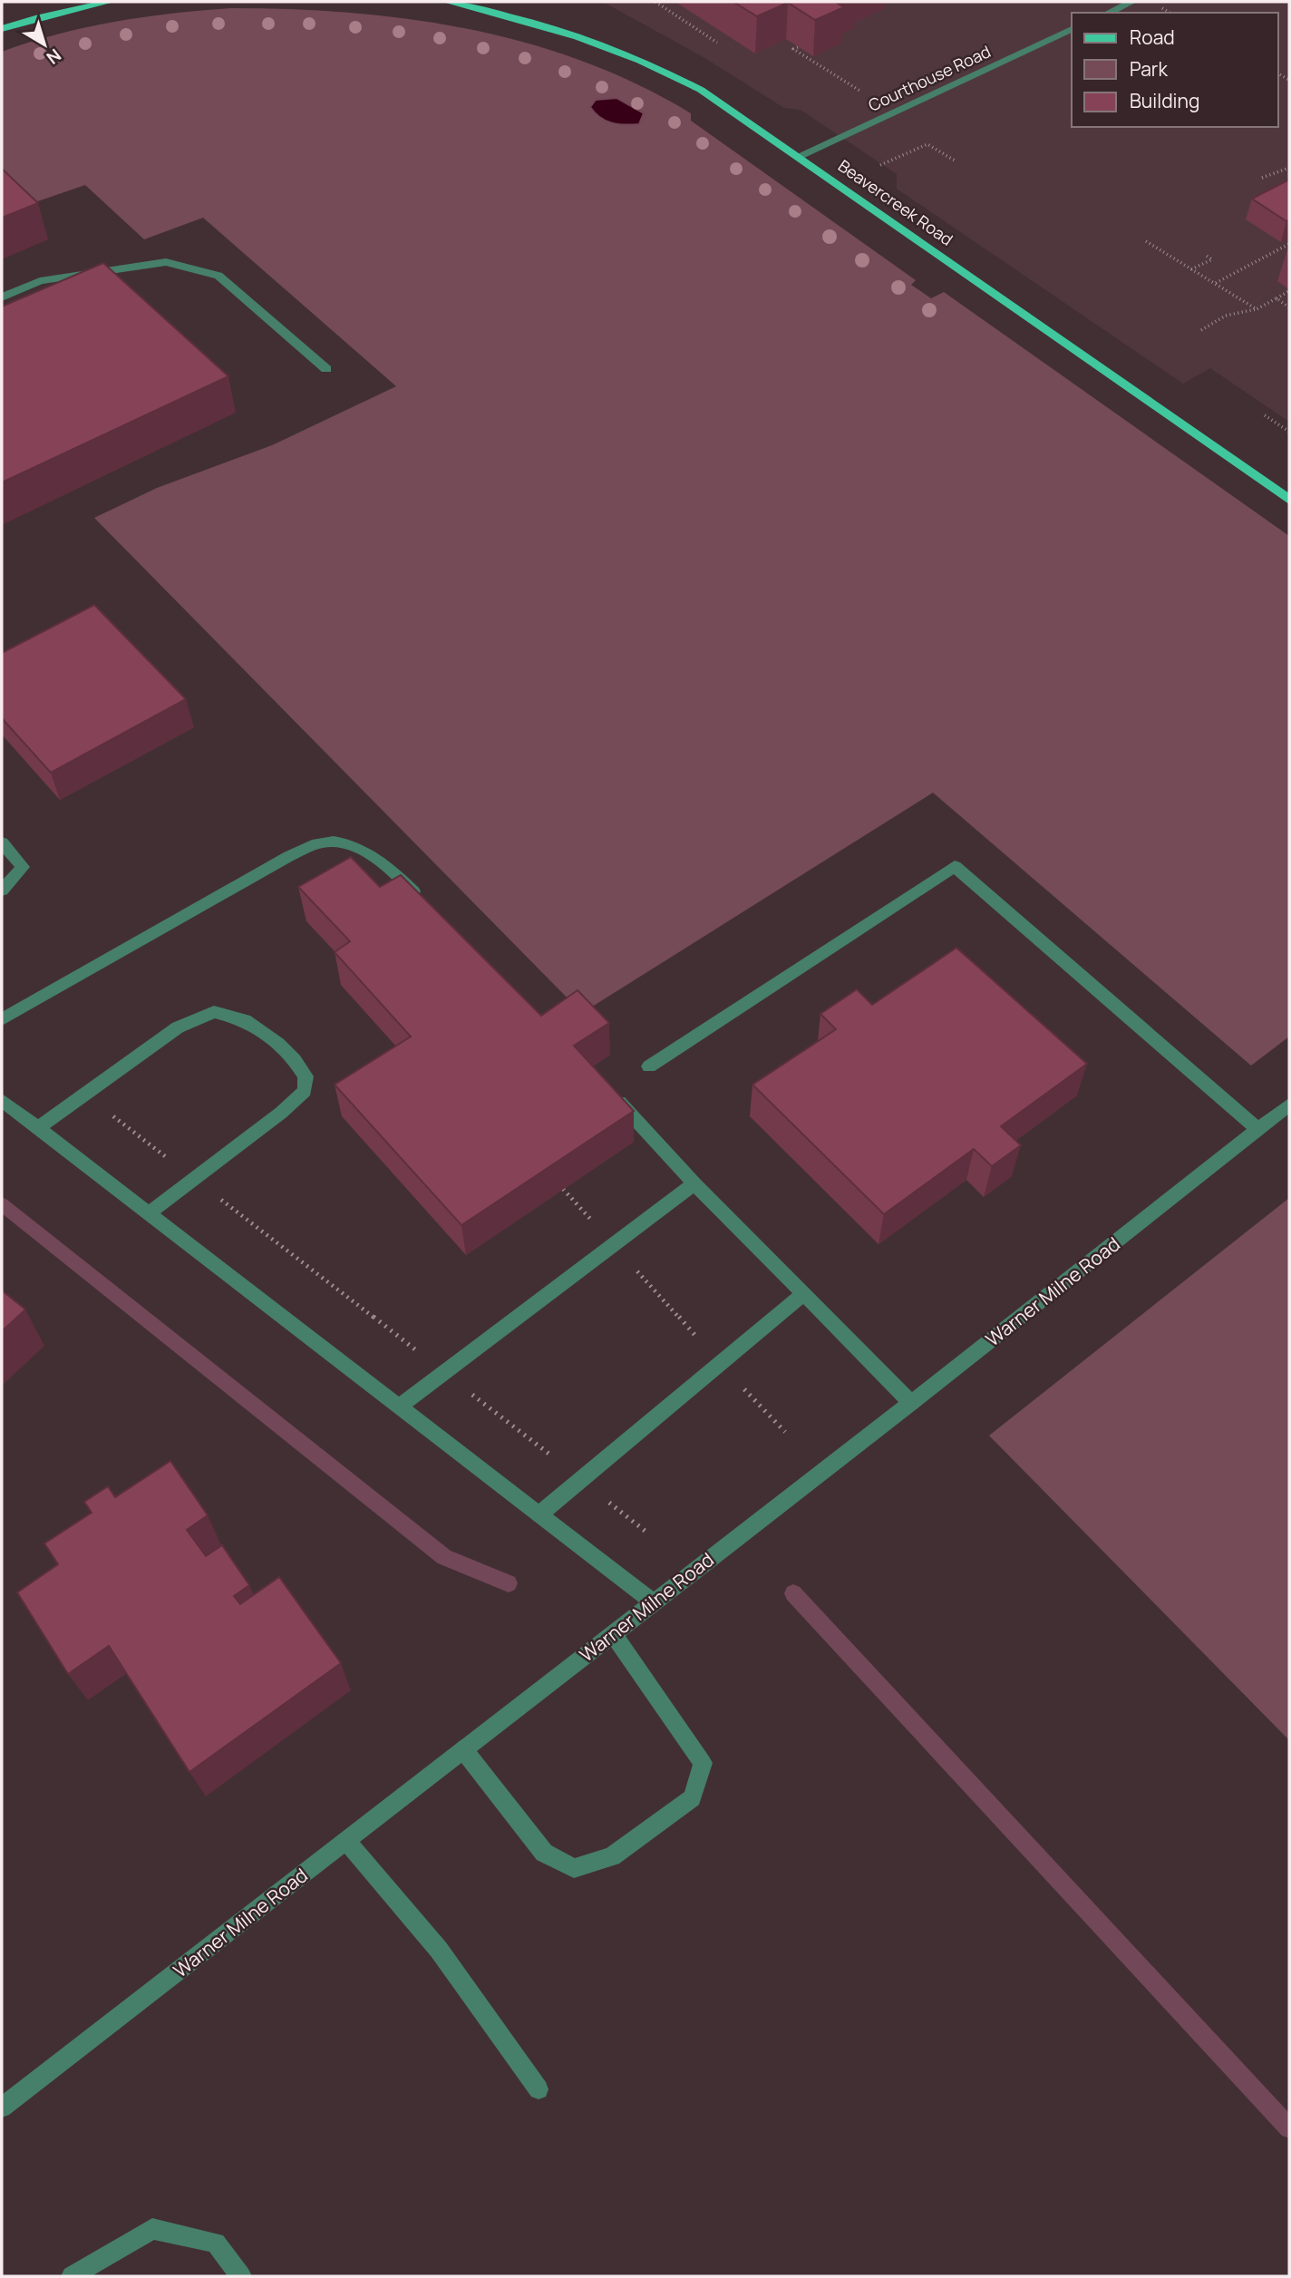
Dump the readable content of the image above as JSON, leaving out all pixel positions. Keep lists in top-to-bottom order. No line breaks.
{"streets":{"main road":["Beavercreek Road"],"street":["Courthouse Road","Warner Milne Road"]},"crossings":[["Courthouse Road","Beavercreek Road"]],"legend":["Road","Park","Building"],"north":"bottom right"}
